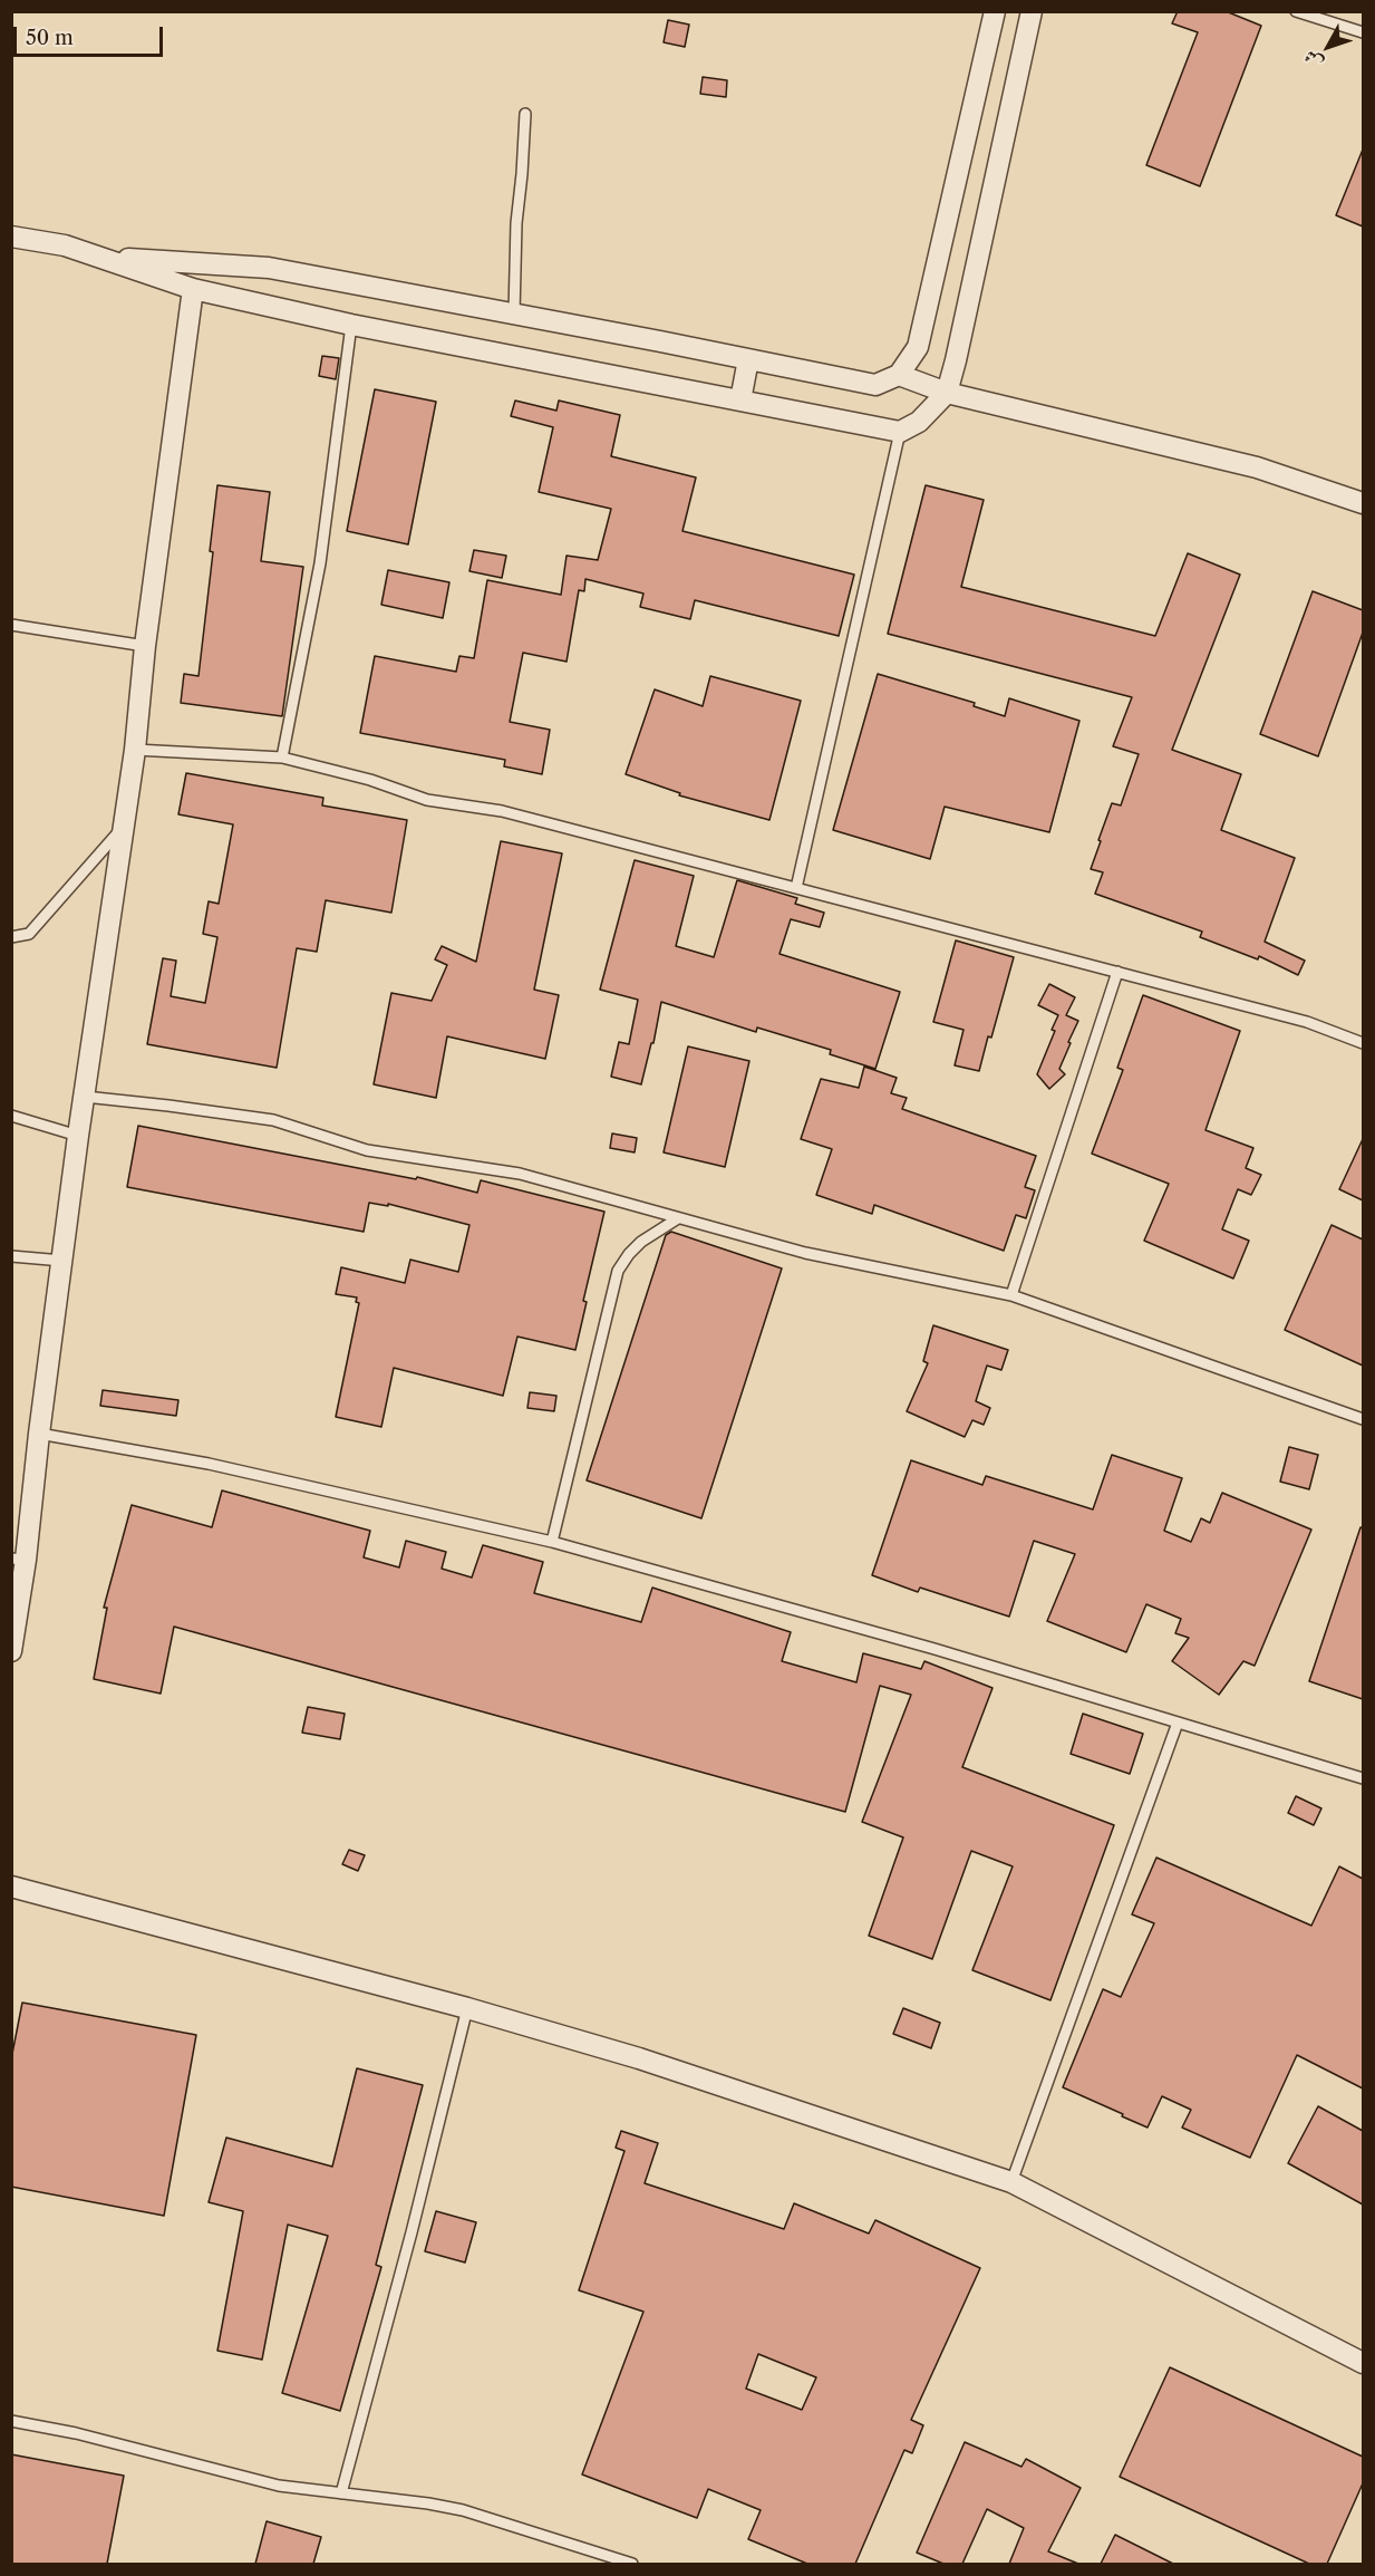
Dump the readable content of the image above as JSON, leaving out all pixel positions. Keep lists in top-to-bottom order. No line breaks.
{"scale_bar":"50 m","north":"bottom left"}
